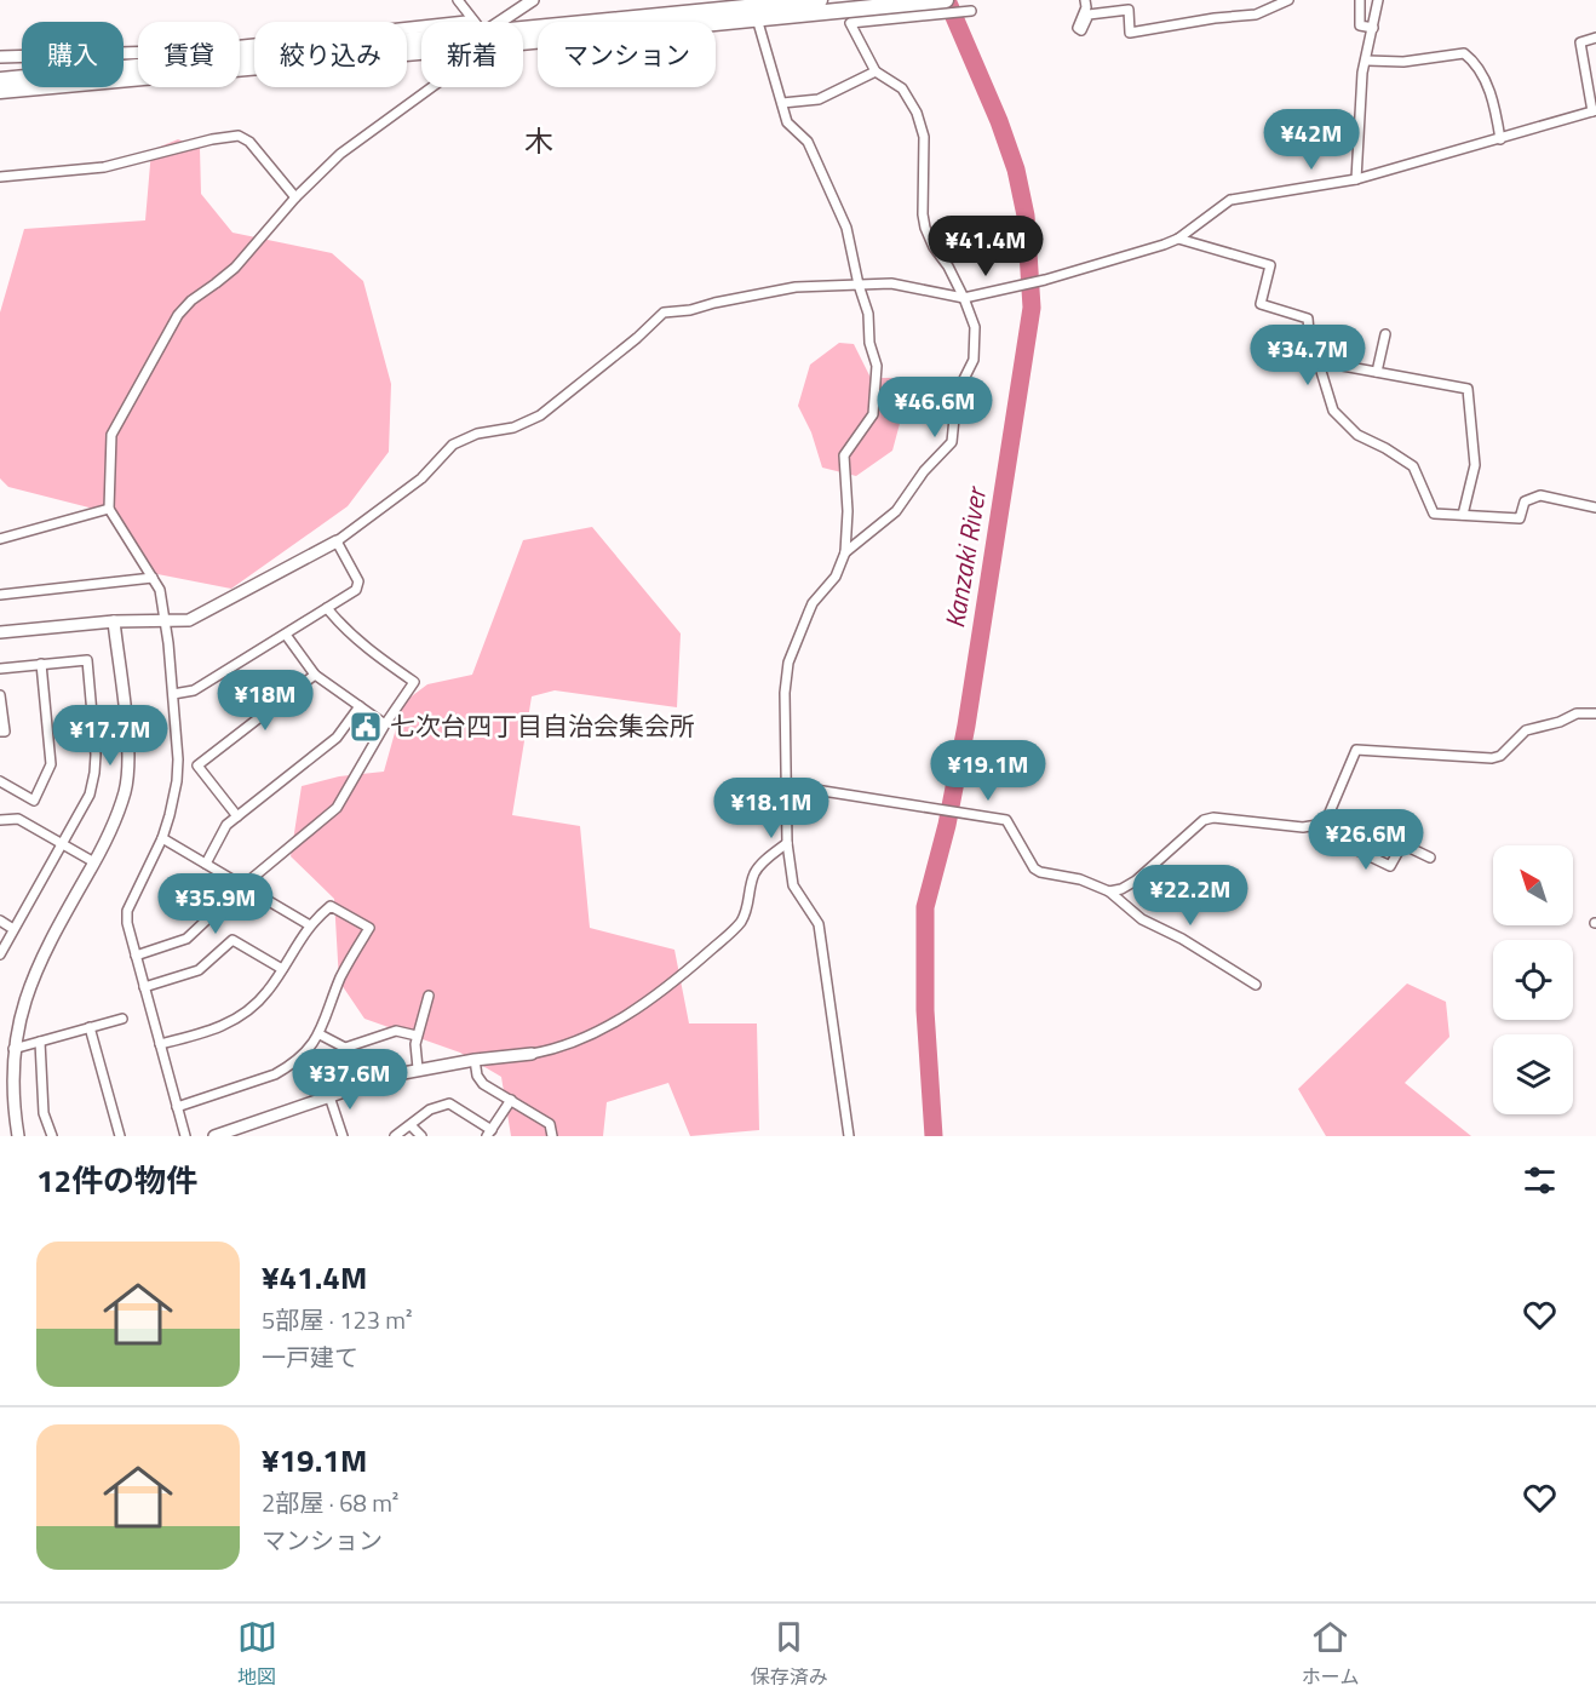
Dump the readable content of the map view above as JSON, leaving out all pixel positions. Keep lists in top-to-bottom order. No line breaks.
{"districts":["木"],"water":["Kanzaki River"],"places":{"public building":["七次台四丁目自治会集会所"]},"north":"top left","page":{"chip":["購入","賃貸","絞り込み","新着","マンション"],"price":["¥42M","¥41.4M","¥34.7M","¥46.6M","¥18M","¥17.7M","¥19.1M","¥18.1M","¥26.6M","¥22.2M","¥35.9M","¥37.6M"],"heading":"12件の物件","list":[{"name":"¥41.4M","note":"5部屋 · 123 m² · 一戸建て"},{"name":"¥19.1M","note":"2部屋 · 68 m² · マンション"}],"tabs":["地図","保存済み","ホーム"]}}
